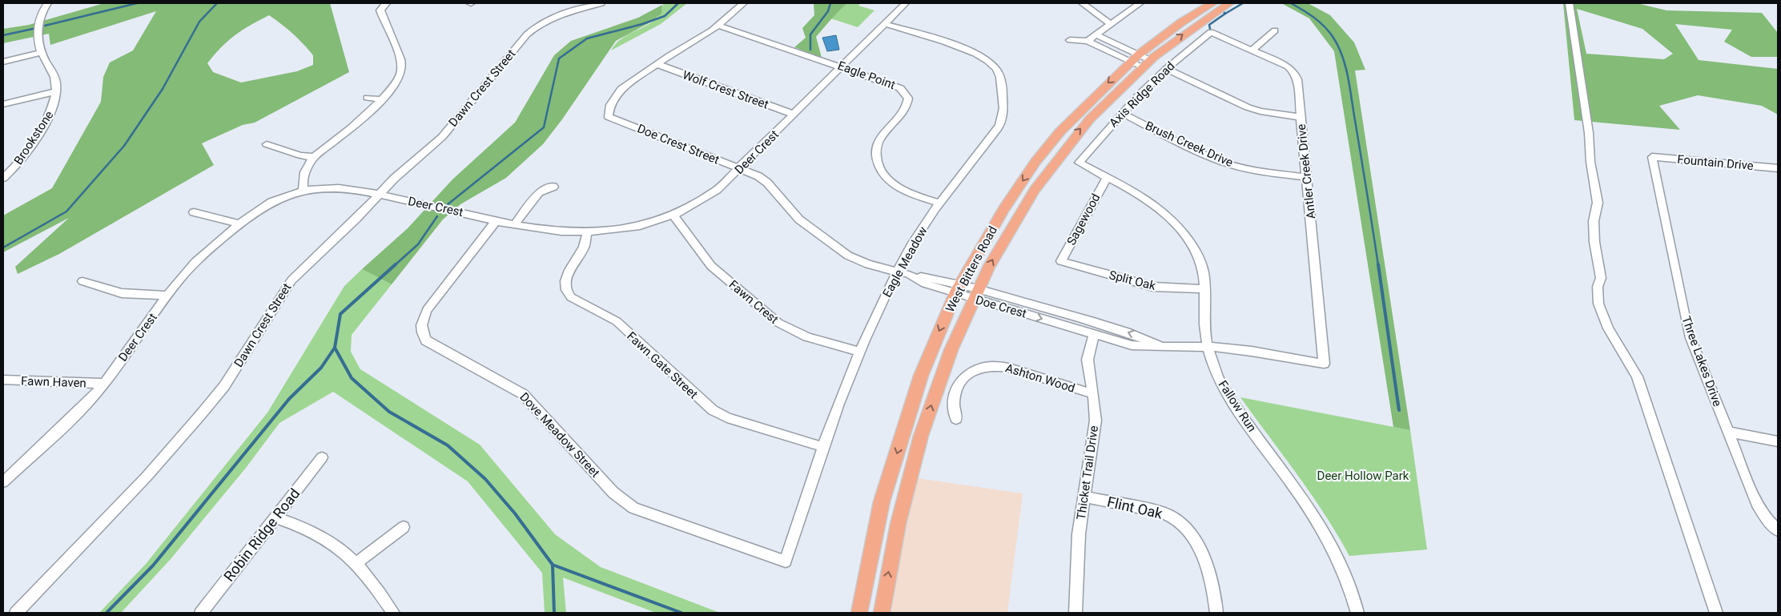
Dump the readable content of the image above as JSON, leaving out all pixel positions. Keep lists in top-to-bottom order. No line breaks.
{"streets":{"main road":["West Bitters Road"],"street":["Eagle Point","Dawn Crest Street","Wolf Crest Street","Axis Ridge Road","Brookstone","Doe Crest Street","Brush Creek Drive","Deer Crest","Fountain Drive","Antler Creek Drive","Sagewood","Eagle Meadow","Split Oak","Fawn Crest","Doe Crest","Three Lakes Drive","Fawn Gate Street","Ashton Wood","Fawn Haven","Fallow Run","Dove Meadow Street","Thicket Trail Drive","Flint Oak","Robin Ridge Road"]},"crossings":[["Eagle Point","Doe Crest Street"],["Eagle Point","Deer Crest"],["Eagle Point","Eagle Meadow"],["Dawn Crest Street","Deer Crest"],["Wolf Crest Street","Doe Crest Street"],["Wolf Crest Street","Deer Crest"],["Axis Ridge Road","Brush Creek Drive"],["Axis Ridge Road","Antler Creek Drive"],["Axis Ridge Road","Fallow Run"],["Doe Crest Street","Deer Crest"],["Doe Crest Street","Eagle Meadow"],["Doe Crest Street","Doe Crest"],["Brush Creek Drive","Antler Creek Drive"],["Deer Crest","Eagle Meadow"],["Deer Crest","Fawn Crest"],["Deer Crest","Fawn Gate Street"],["Deer Crest","Fawn Haven"],["Deer Crest","Dove Meadow Street"],["Fountain Drive","Three Lakes Drive"],["Antler Creek Drive","Doe Crest"],["Sagewood","Split Oak"],["Sagewood","Fallow Run"],["Eagle Meadow","Fawn Crest"],["Eagle Meadow","Fawn Gate Street"],["Eagle Meadow","Dove Meadow Street"],["West Bitters Road","Doe Crest"],["Split Oak","Fallow Run"],["Doe Crest","Fallow Run"],["Doe Crest","Thicket Trail Drive"],["Ashton Wood","Thicket Trail Drive"],["Thicket Trail Drive","Flint Oak"]],"parks":["Deer Hollow Park"]}
